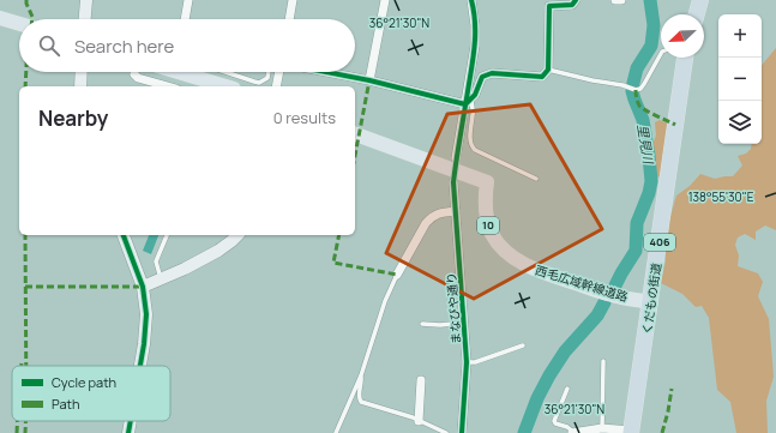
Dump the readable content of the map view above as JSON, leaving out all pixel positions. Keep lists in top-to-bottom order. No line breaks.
{"streets":{"highway":["406","くだもの街道"],"main road":["10","西毛広域幹線道路"],"street":["まなびや通り"]},"crossings":[["西毛広域幹線道路","くだもの街道"]],"water":["里見川"],"legend":["Cycle path","Path"],"north":"bottom left","page":{"map_buttons":["+","−"],"search":"Search here","heading":["Nearby","0 results"]},"coordinates":["36°21'30\"N","138°55'30\"E"]}
